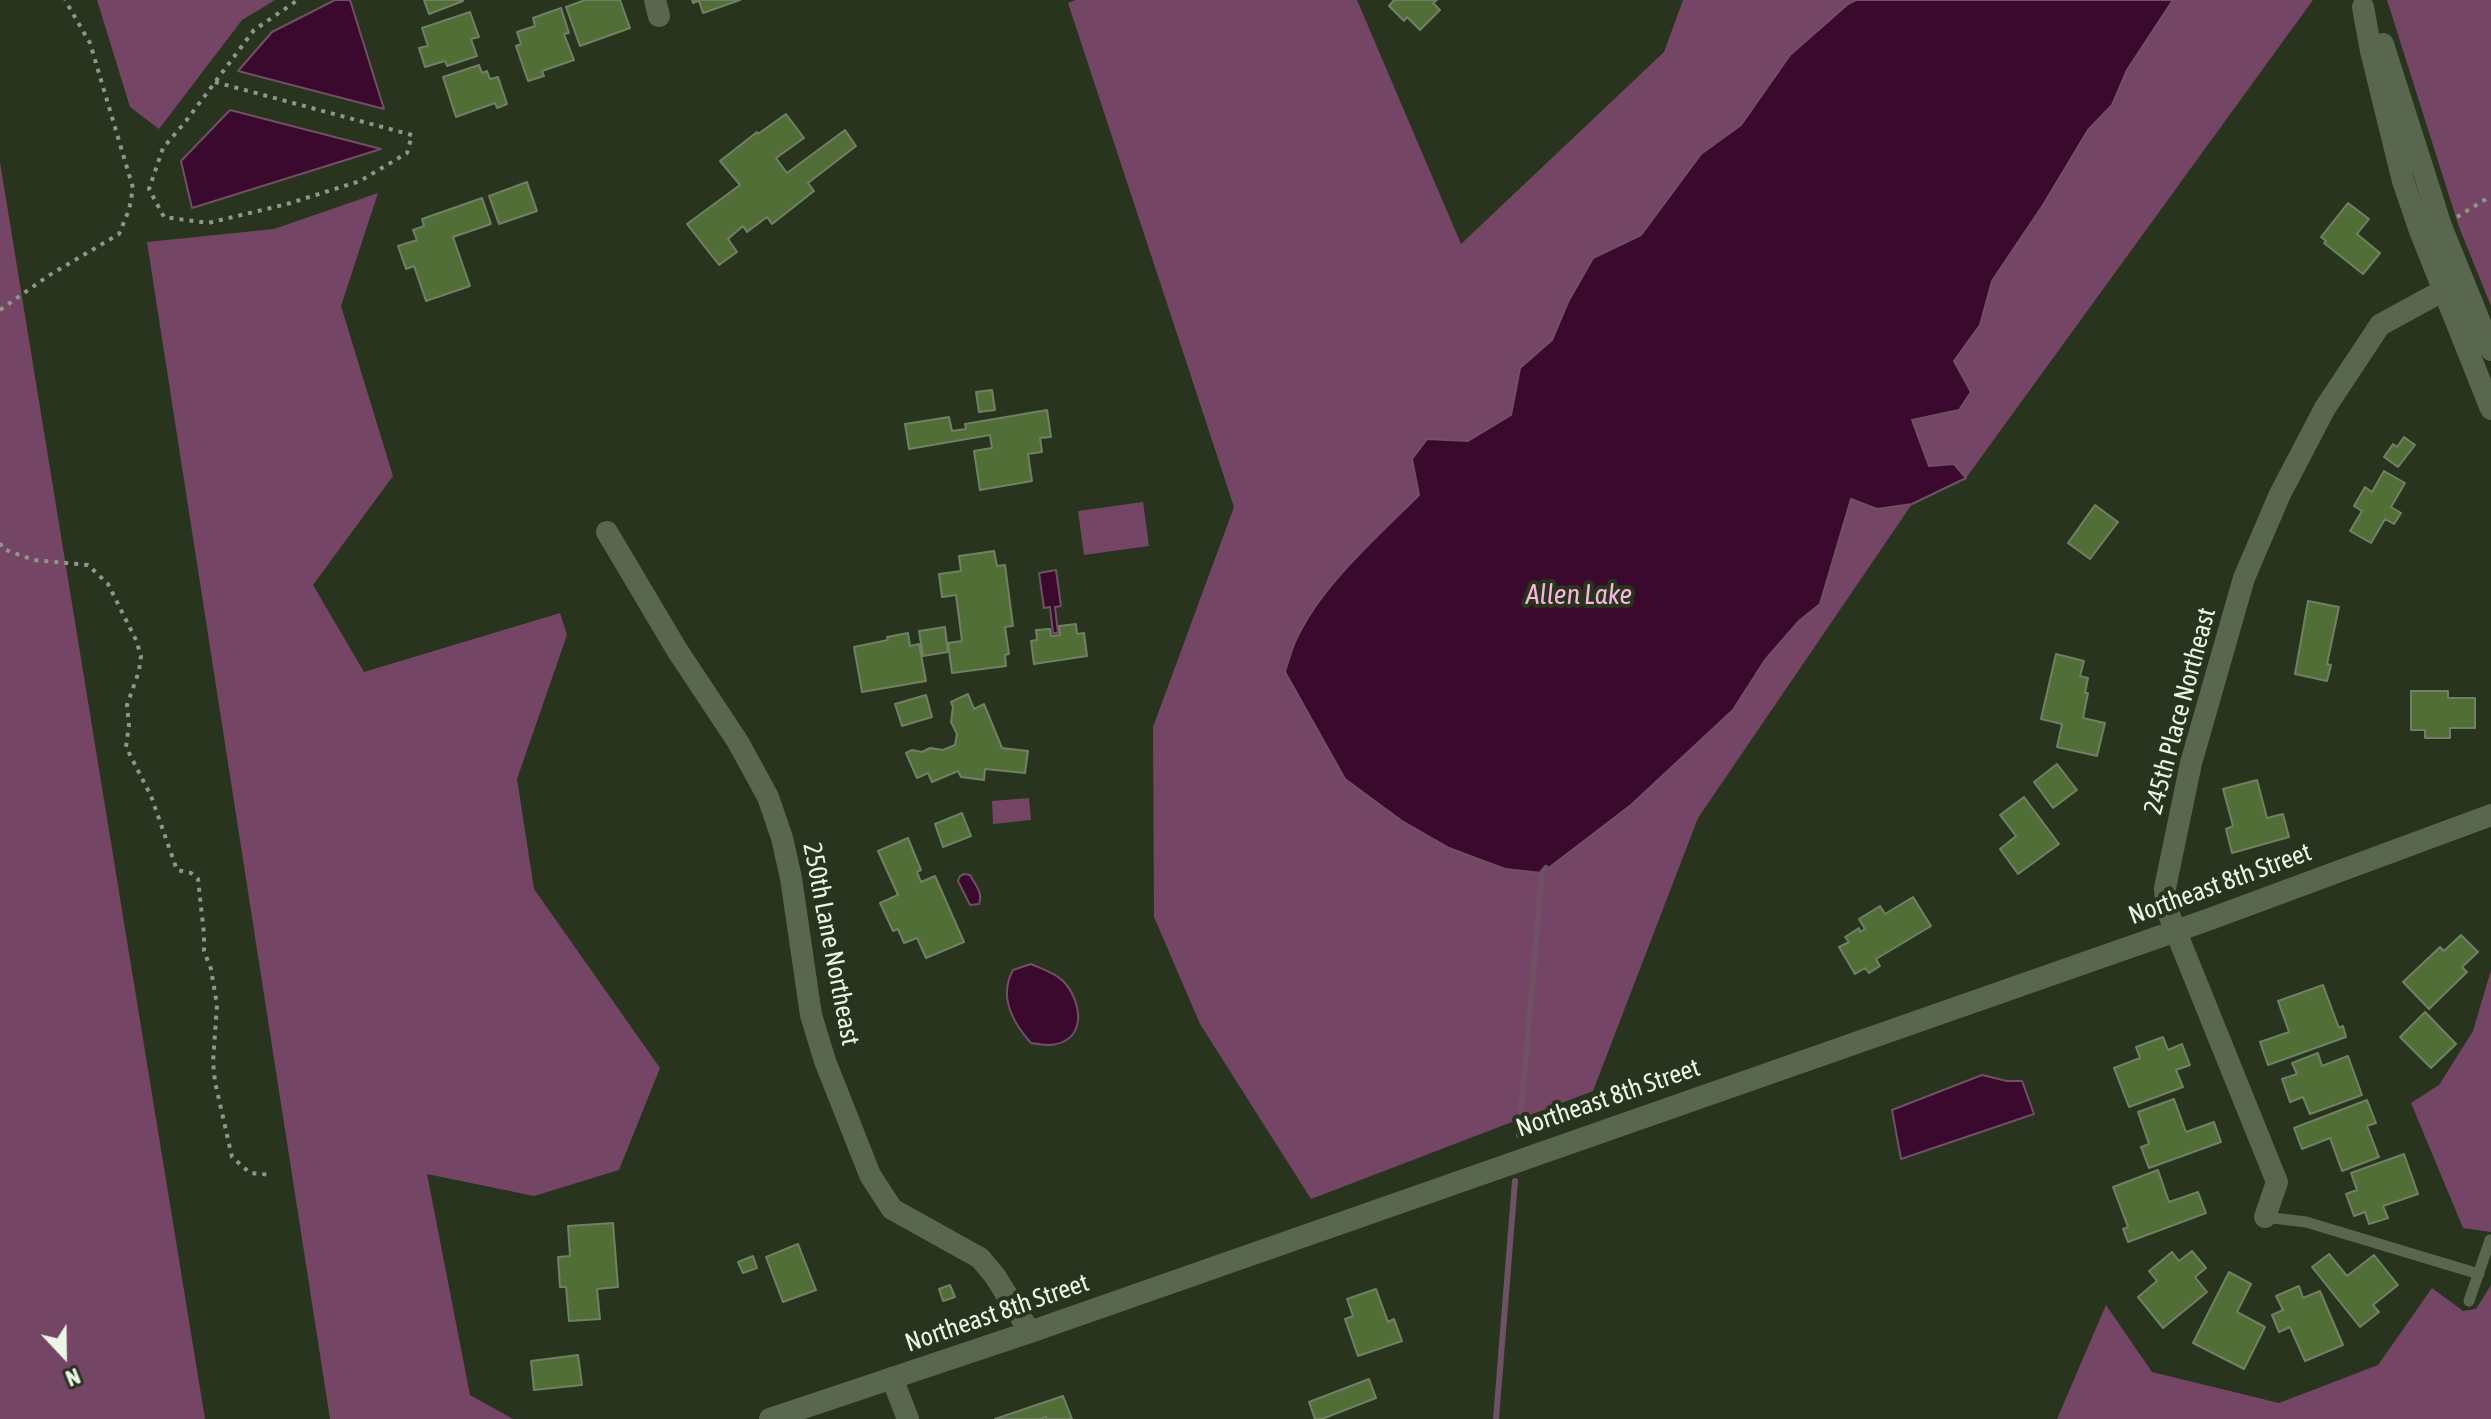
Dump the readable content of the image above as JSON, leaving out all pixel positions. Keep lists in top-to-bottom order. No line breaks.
{"streets":{"street":["245th Place Northeast","Northeast 8th Street","250th Lane Northeast"]},"crossings":[["245th Place Northeast","Northeast 8th Street"],["Northeast 8th Street","250th Lane Northeast"]],"water":["Allen Lake"],"north":"bottom"}
